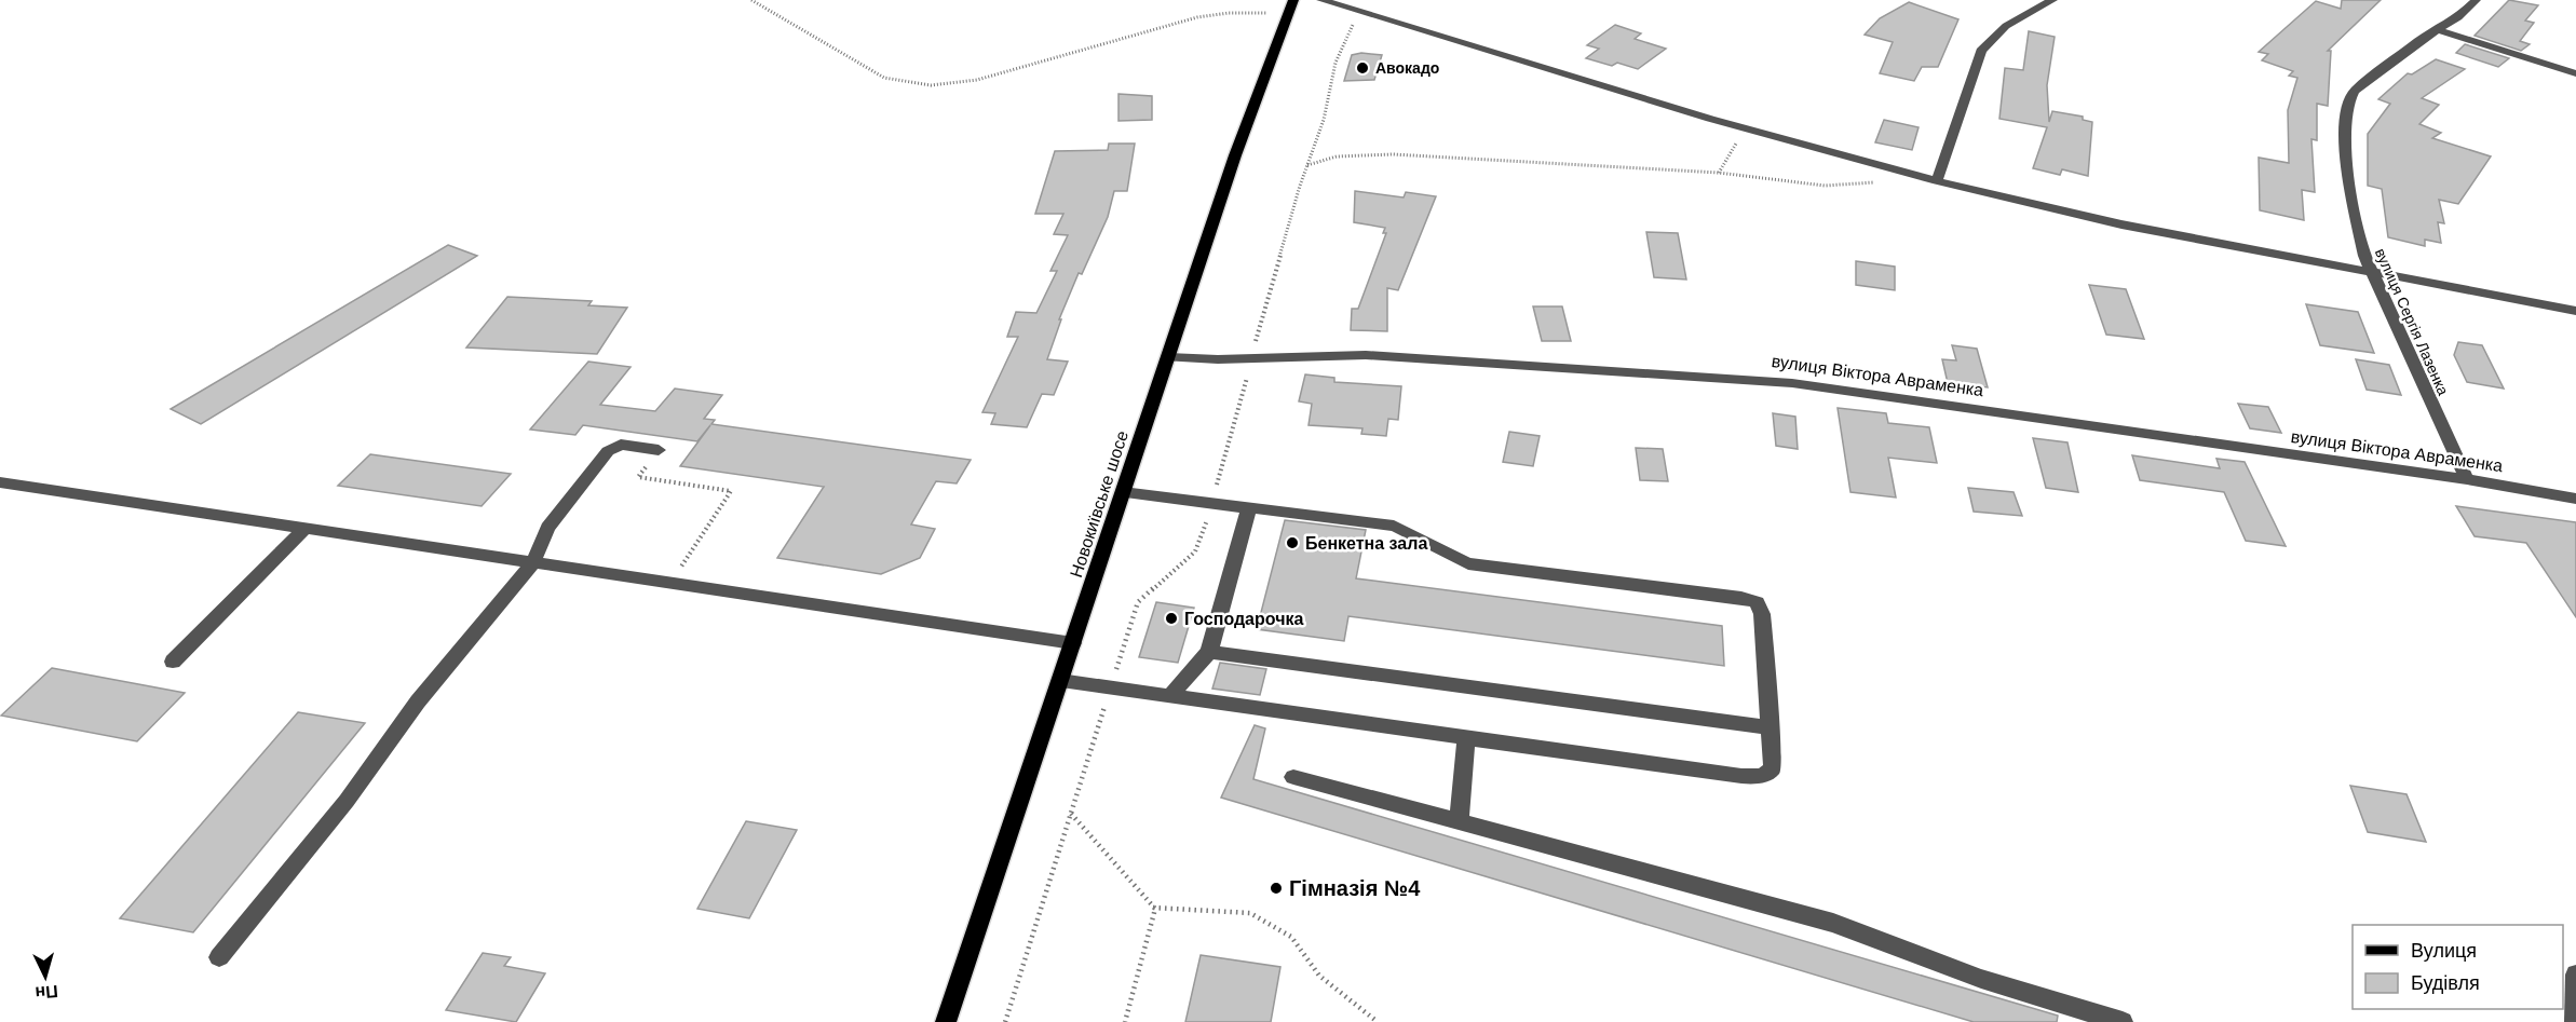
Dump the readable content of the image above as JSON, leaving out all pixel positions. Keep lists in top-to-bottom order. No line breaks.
{"streets":{"main road":["Новокиївське шосе"],"street":["вулиця Сергія Лазенка","вулиця Віктора Авраменка"]},"crossings":[["вулиця Сергія Лазенка","вулиця Віктора Авраменка"],["вулиця Віктора Авраменка","Новокиївське шосе"]],"places":["Авокадо","Бенкетна зала","Господарочка","Гімназія №4"],"legend":["Вулиця","Будівля"],"north":"bottom"}
